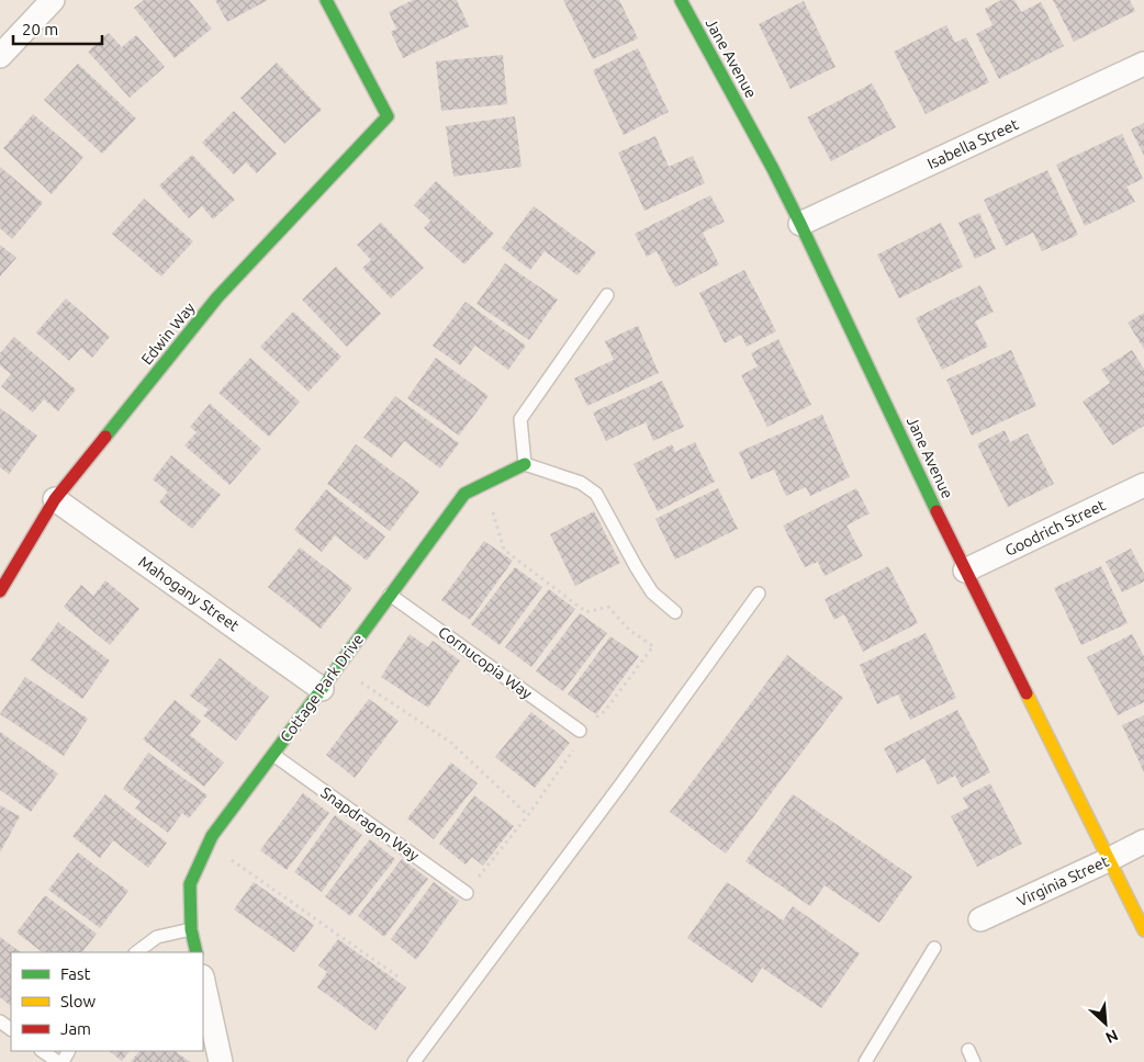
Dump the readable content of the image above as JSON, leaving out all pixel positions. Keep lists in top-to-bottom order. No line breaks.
{"streets":{"street":["Jane Avenue","Isabella Street","Edwin Way","Goodrich Street","Mahogany Street","Cottage Park Drive","Virginia Street"],"lane":["Cornucopia Way","Snapdragon Way"]},"crossings":[["Jane Avenue","Isabella Street"],["Jane Avenue","Goodrich Street"],["Jane Avenue","Virginia Street"],["Edwin Way","Mahogany Street"],["Mahogany Street","Cottage Park Drive"],["Cornucopia Way","Cottage Park Drive"],["Cottage Park Drive","Snapdragon Way"]],"legend":["Fast","Slow","Jam"],"scale_bar":"20 m","north":"bottom right"}
